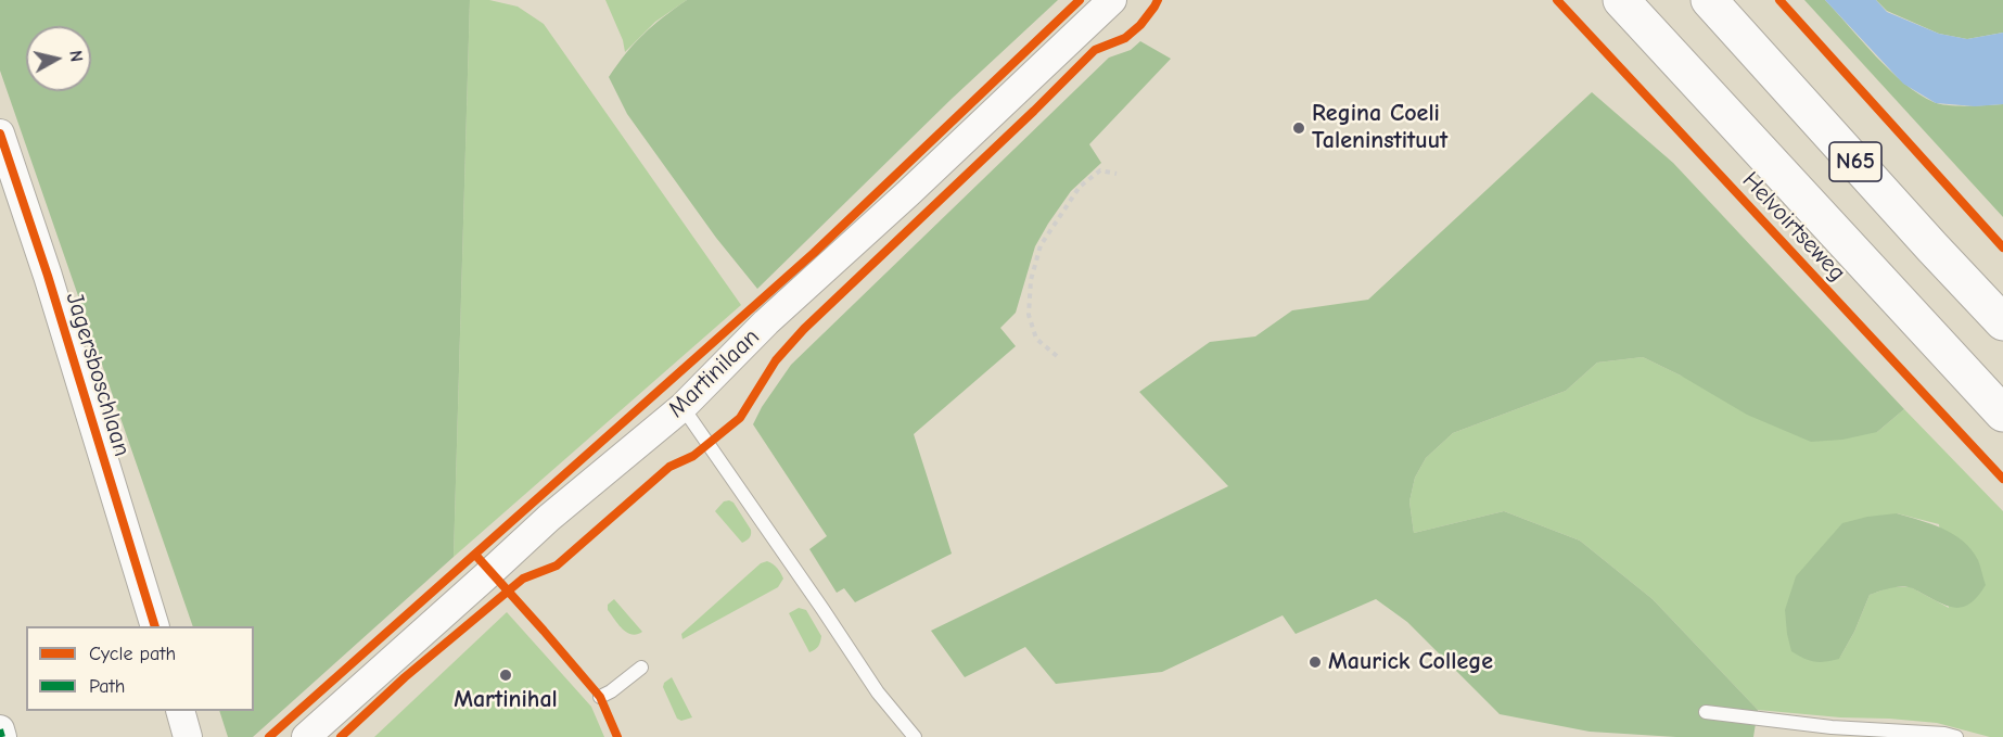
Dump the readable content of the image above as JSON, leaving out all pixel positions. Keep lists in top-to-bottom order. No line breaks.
{"streets":{"main road":["N65","Helvoirtseweg"],"street":["Martinilaan","Jagersboschlaan"]},"places":["Regina Coeli Taleninstituut","Maurick College","Martinihal"],"legend":["Cycle path","Path"],"north":"right"}
